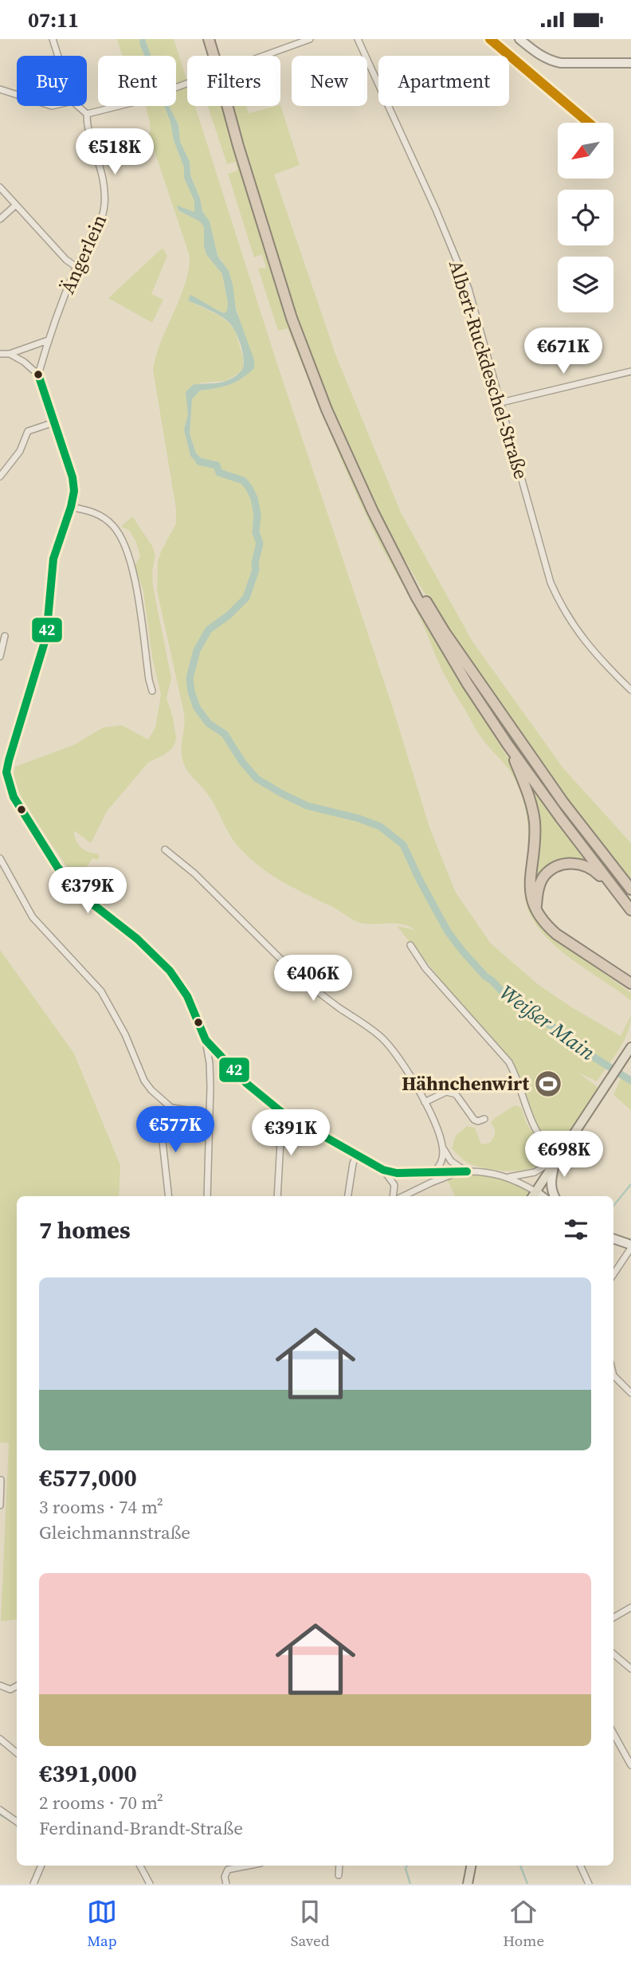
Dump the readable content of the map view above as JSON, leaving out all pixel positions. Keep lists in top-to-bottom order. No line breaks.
{"streets":{"street":["Ängerlein","Albert-Ruckdeschel-Straße"]},"water":["Weißer Main"],"places":{"sports":["Hähnchenwirt"]},"lines":["transit line 42"],"north":"bottom left","page":{"status":"07:11","chip":["Buy","Rent","Filters","New","Apartment"],"price":["€518K","€671K","€379K","€406K","€577K","€391K","€698K"],"heading":"7 homes","list":[{"name":"€577,000","note":"3 rooms · 74 m² · Gleichmannstraße"},{"name":"€391,000","note":"2 rooms · 70 m² · Ferdinand-Brandt-Straße"}],"tabs":["Map","Saved","Home"]}}
